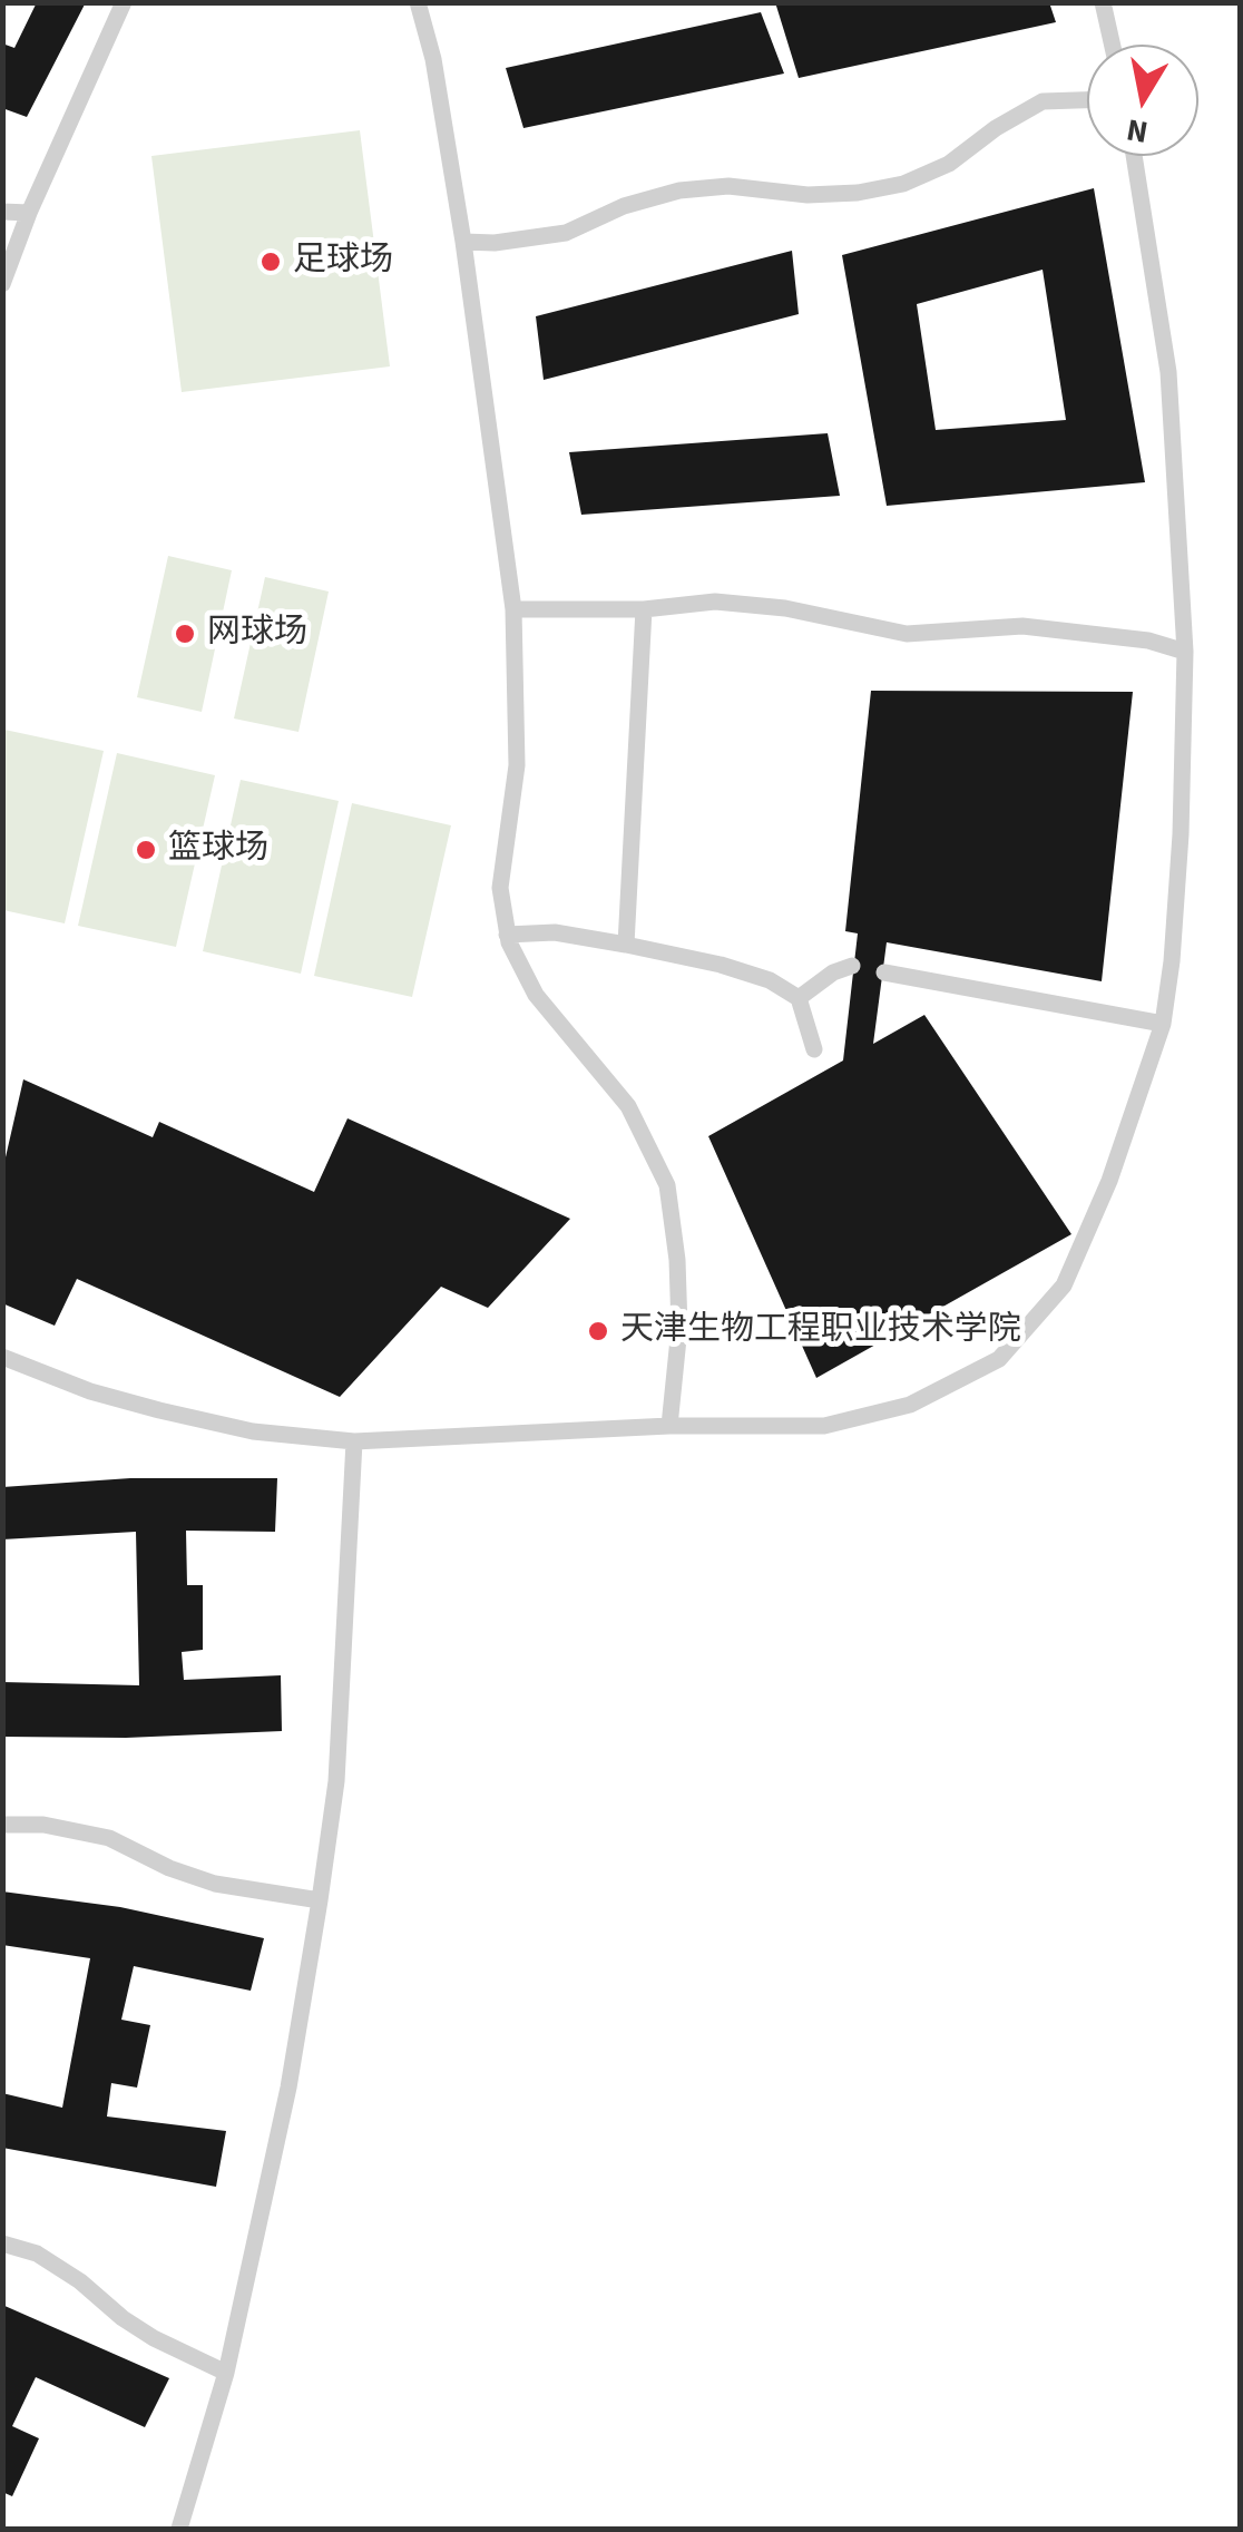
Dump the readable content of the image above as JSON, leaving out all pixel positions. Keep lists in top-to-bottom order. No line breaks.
{"places":["足球场","网球场","篮球场","天津生物工程职业技术学院"],"north":"bottom"}
